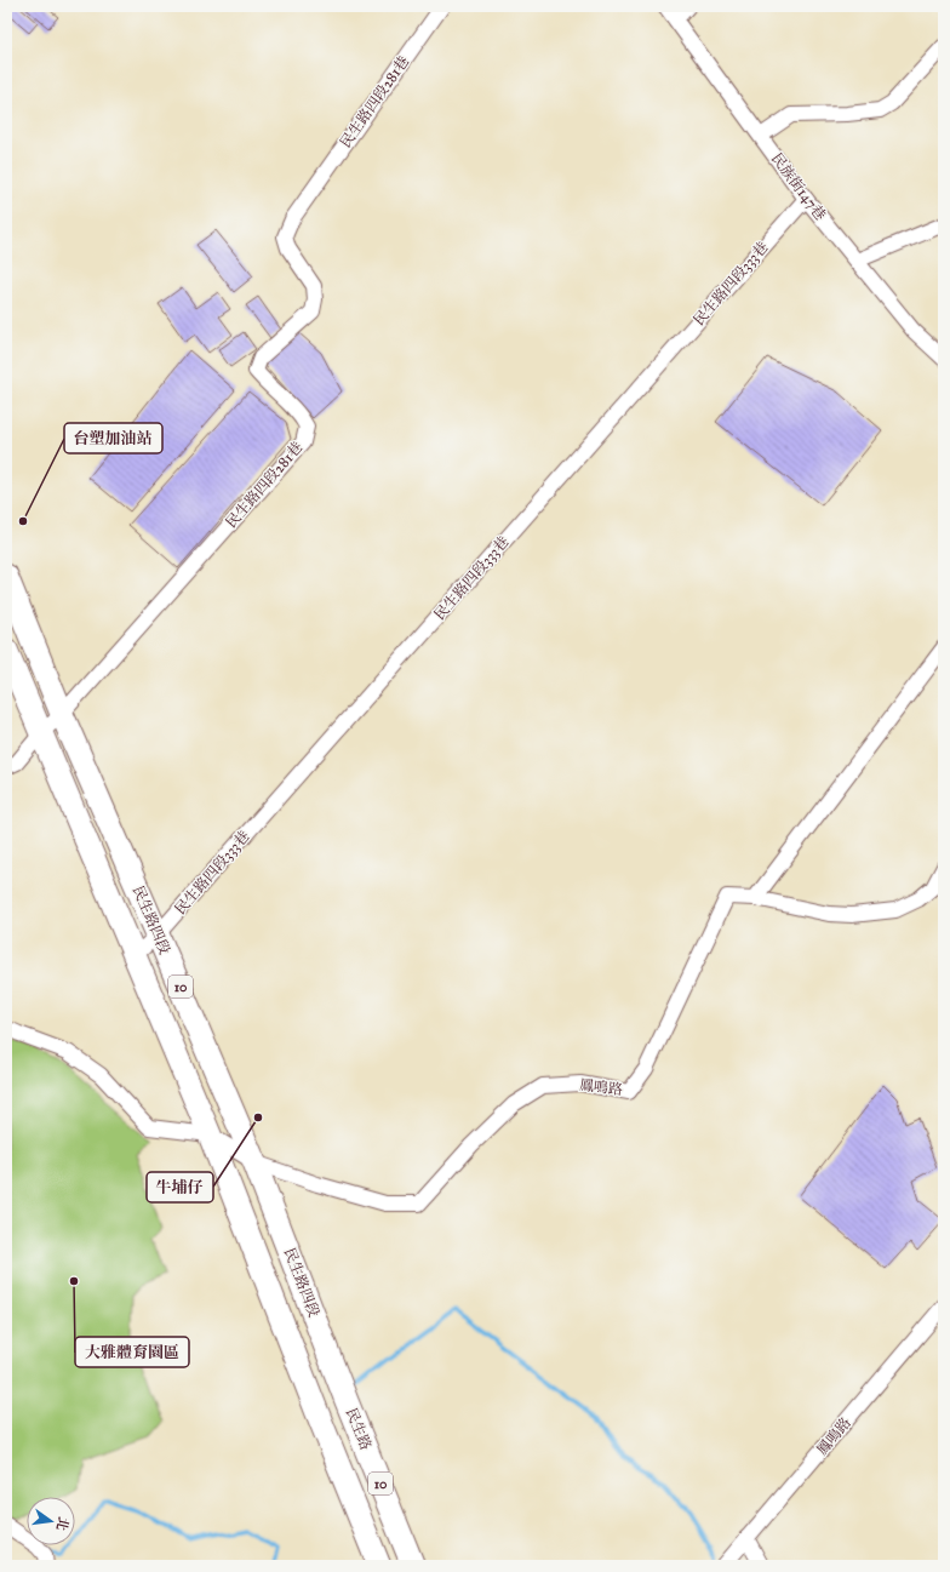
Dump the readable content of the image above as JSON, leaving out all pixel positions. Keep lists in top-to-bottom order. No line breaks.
{"streets":{"main road":["民生路四段","10","民生路"],"street":["民生路四段281巷","民族街147巷","民生路四段333巷","鳳鳴路"]},"crossings":[["民生路四段281巷","民生路四段"],["民族街147巷","民生路四段333巷"],["民生路四段333巷","民生路四段"],["民生路四段","鳳鳴路"],["民生路四段","民生路"]],"places":["台塑加油站","牛埔仔","大雅體育園區"],"north":"right"}
